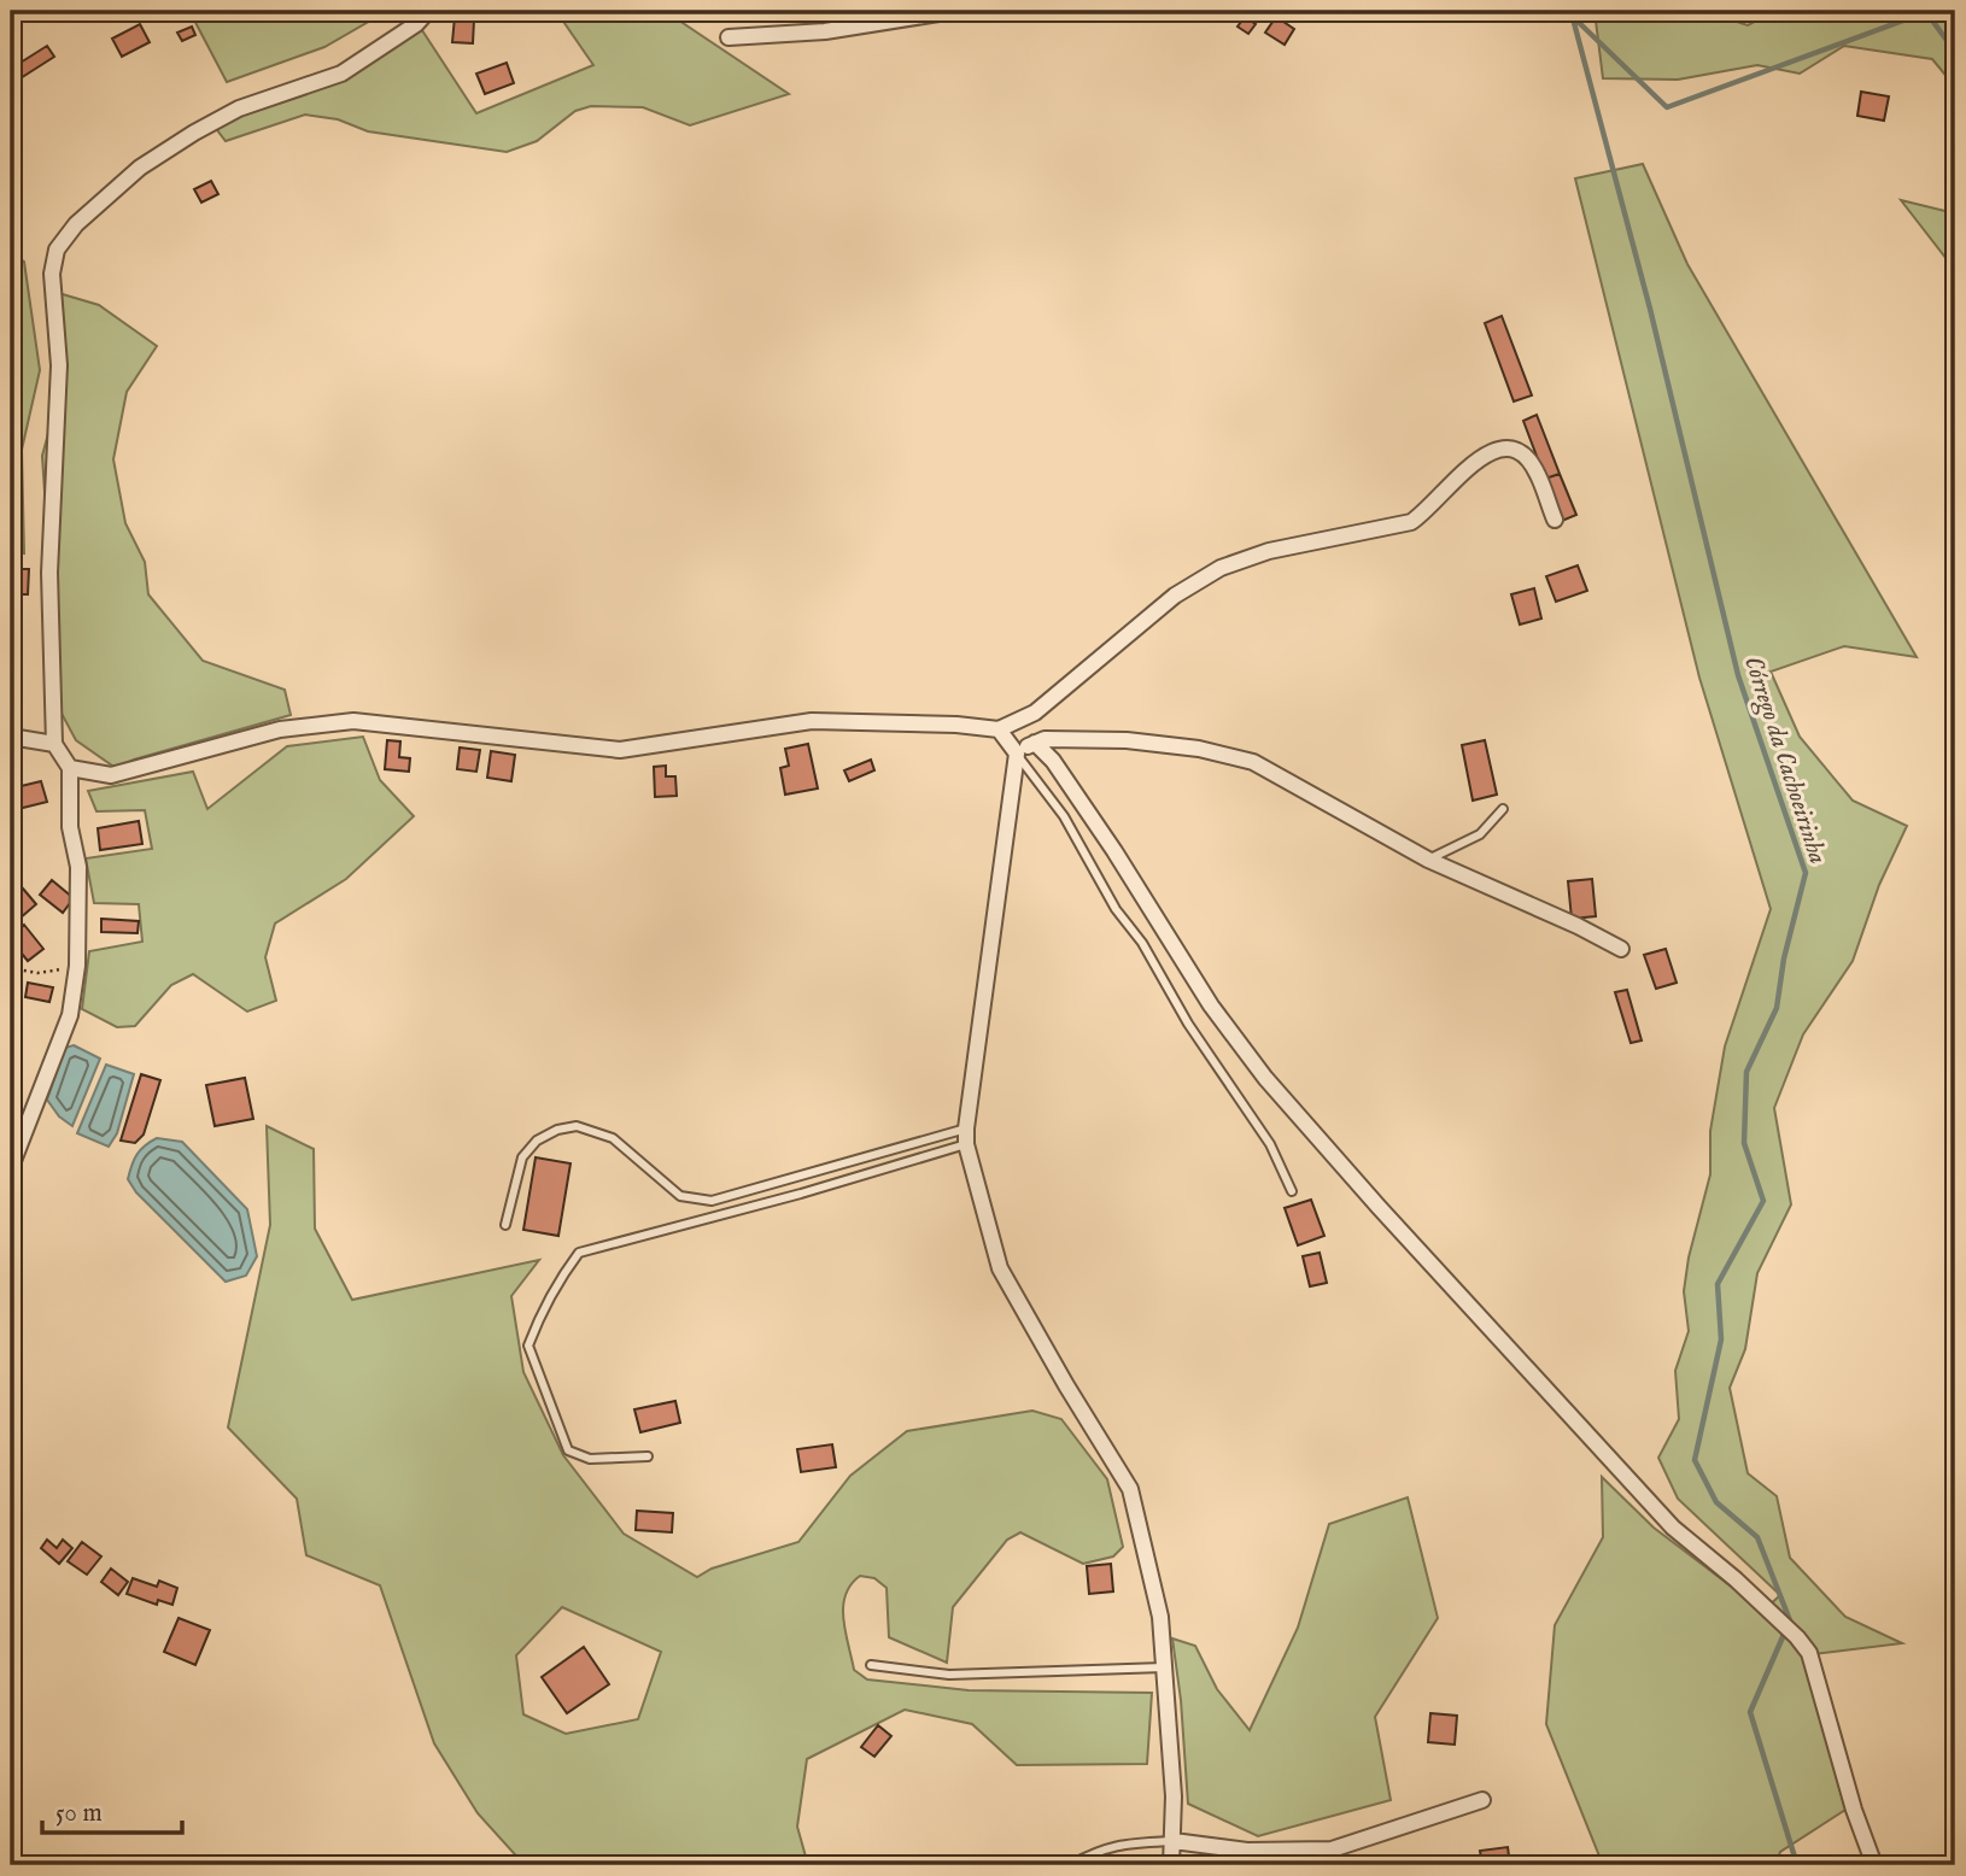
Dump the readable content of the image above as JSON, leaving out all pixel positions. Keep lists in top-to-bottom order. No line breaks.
{"water":["Córrego da Cachoeirinha"],"scale_bar":"50 m"}
